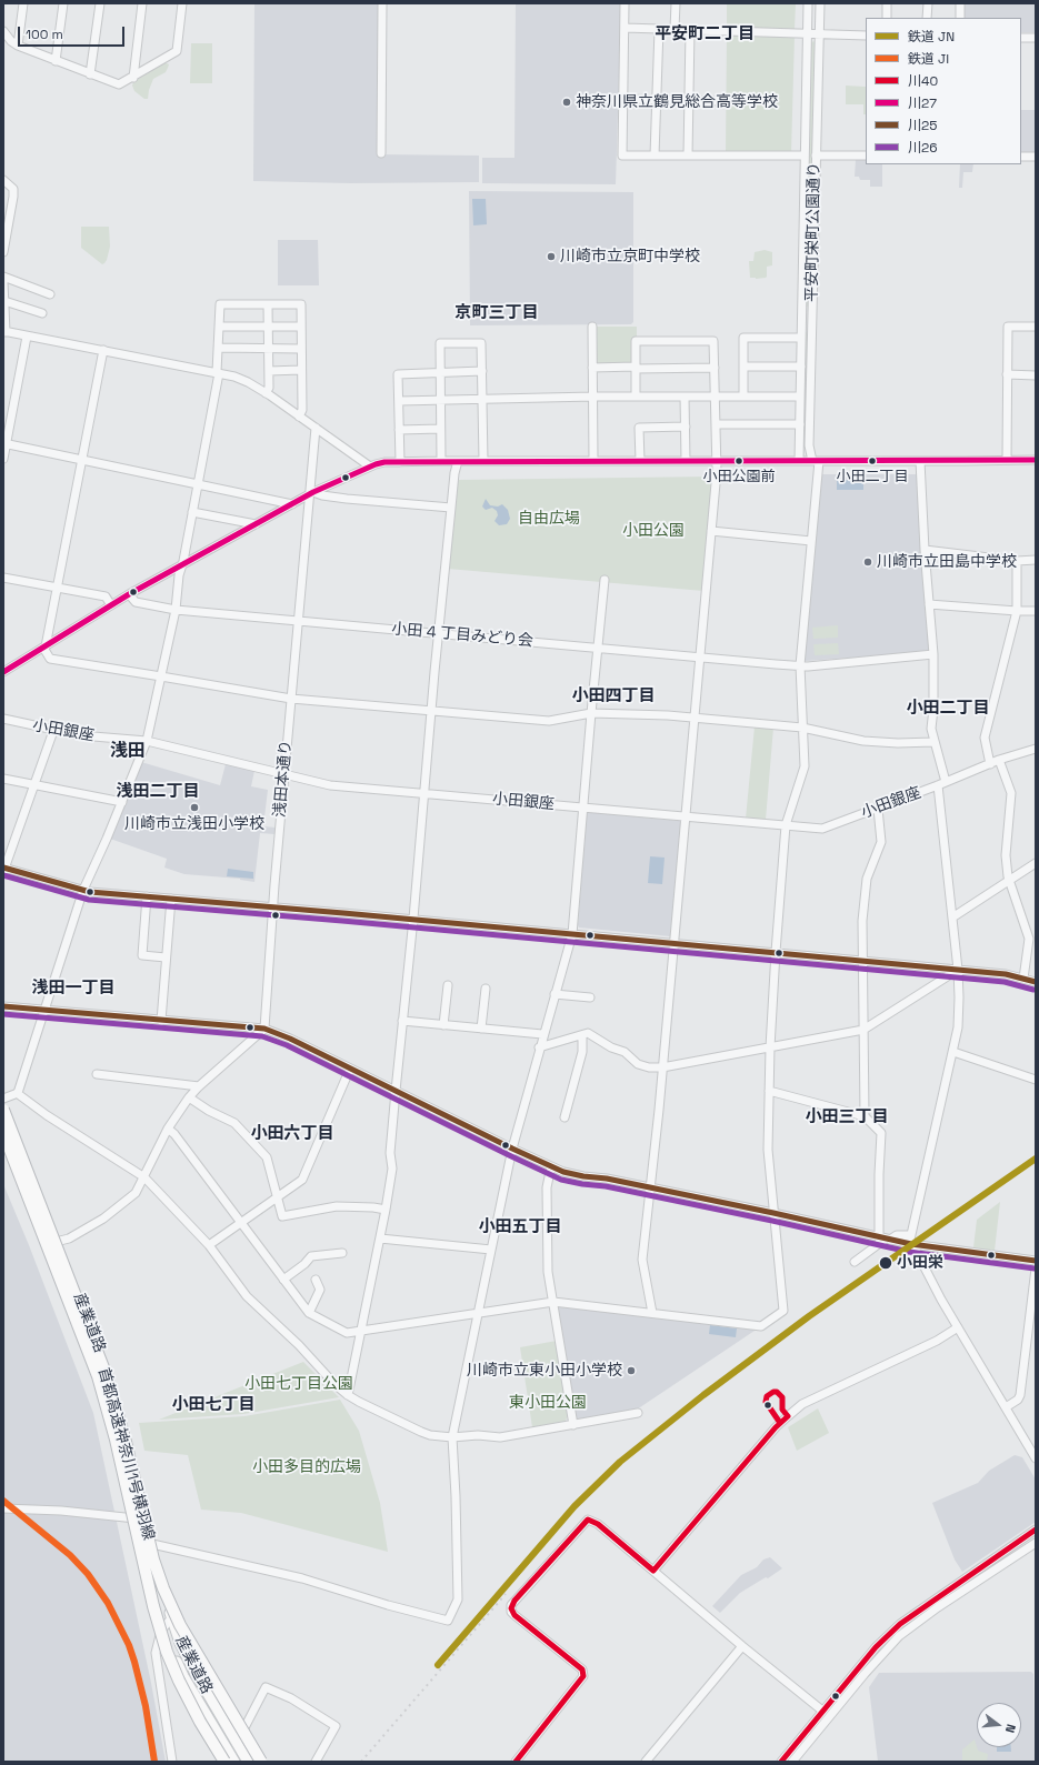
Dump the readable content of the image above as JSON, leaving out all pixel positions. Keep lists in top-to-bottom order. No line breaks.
{"streets":{"highway":["首都高速神奈川1号横羽線"],"main road":["産業道路"],"street":["平安町栄町公園通り","小田 4 丁目みどり会","小田銀座","浅田本通り"]},"crossings":[["平安町栄町公園通り","小田 4 丁目みどり会"],["平安町栄町公園通り","小田銀座"],["小田 4 丁目みどり会","浅田本通り"],["小田銀座","浅田本通り"],["産業道路","首都高速神奈川1号横羽線"]],"districts":["平安町二丁目","京町三丁目","小田四丁目","小田二丁目","浅田","浅田二丁目","浅田一丁目","小田三丁目","小田六丁目","小田五丁目","小田七丁目"],"parks":["自由広場","小田公園","小田七丁目公園","東小田公園","小田多目的広場"],"places":["神奈川県立鶴見総合高等学校","川崎市立京町中学校","小田公園前","小田二丁目","川崎市立田島中学校","川崎市立浅田小学校","小田栄","川崎市立東小田小学校"],"lines":["transit line 川27","transit line 川25","transit line 川26","rail line JN","transit line 川40","rail line JI"],"legend":["鉄道 JN","鉄道 JI","川40","川27","川25","川26"],"scale_bar":"100 m","north":"right"}
